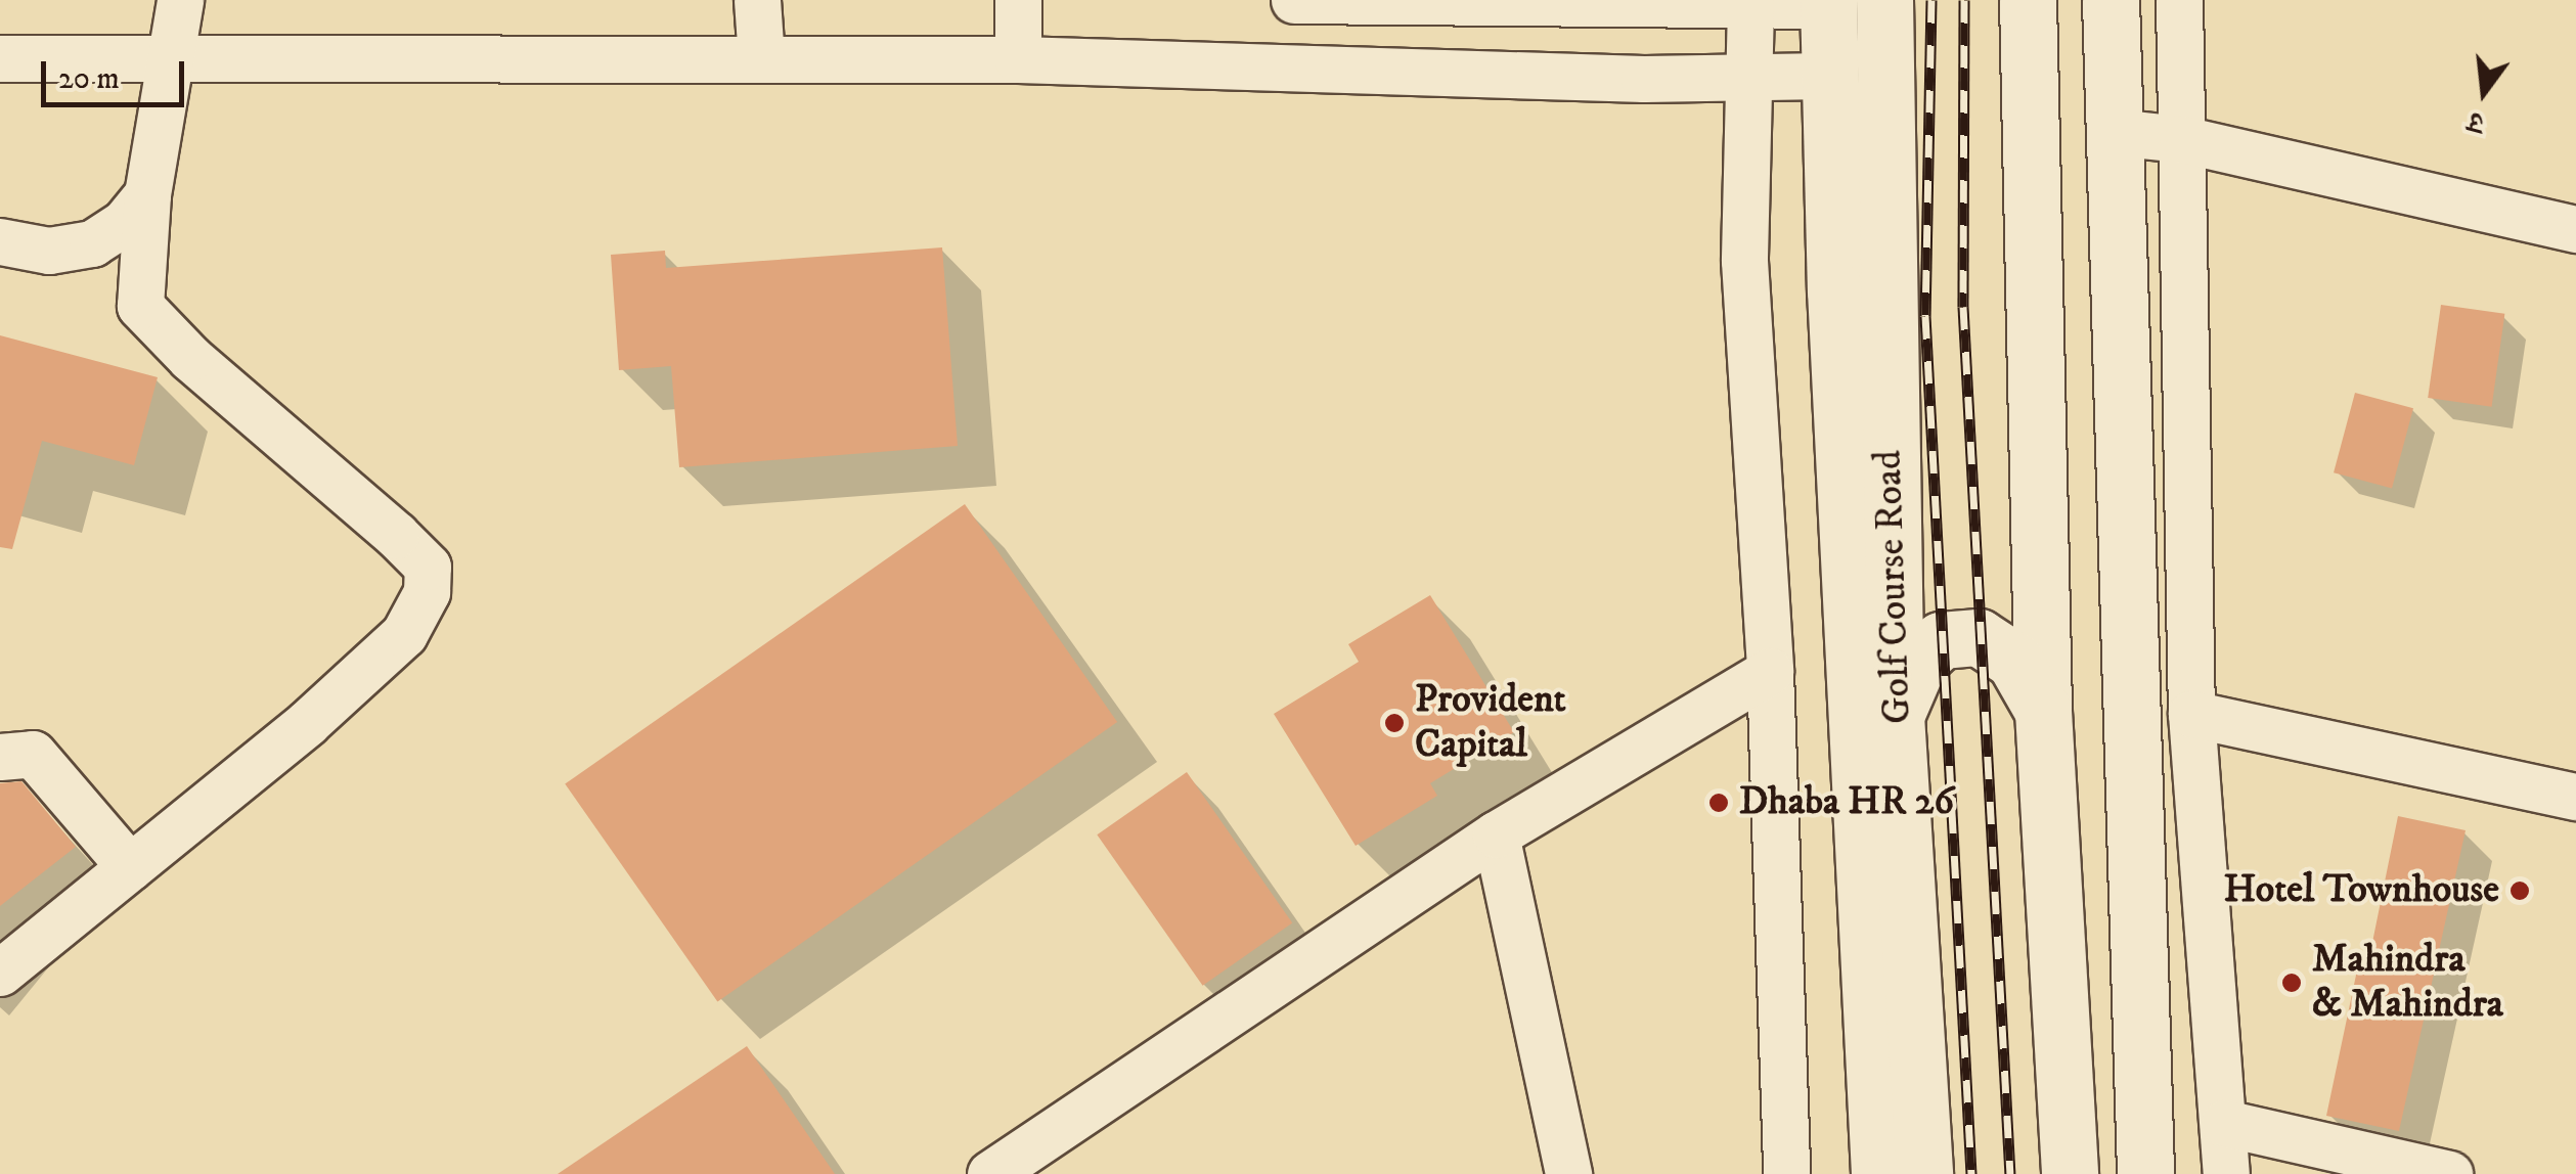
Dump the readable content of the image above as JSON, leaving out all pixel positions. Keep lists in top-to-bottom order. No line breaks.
{"streets":{"main road":["Golf Course Road"]},"places":["Provident Capital","Dhaba HR 26","Hotel Townhouse","Mahindra & Mahindra"],"scale_bar":"20 m","north":"bottom"}
